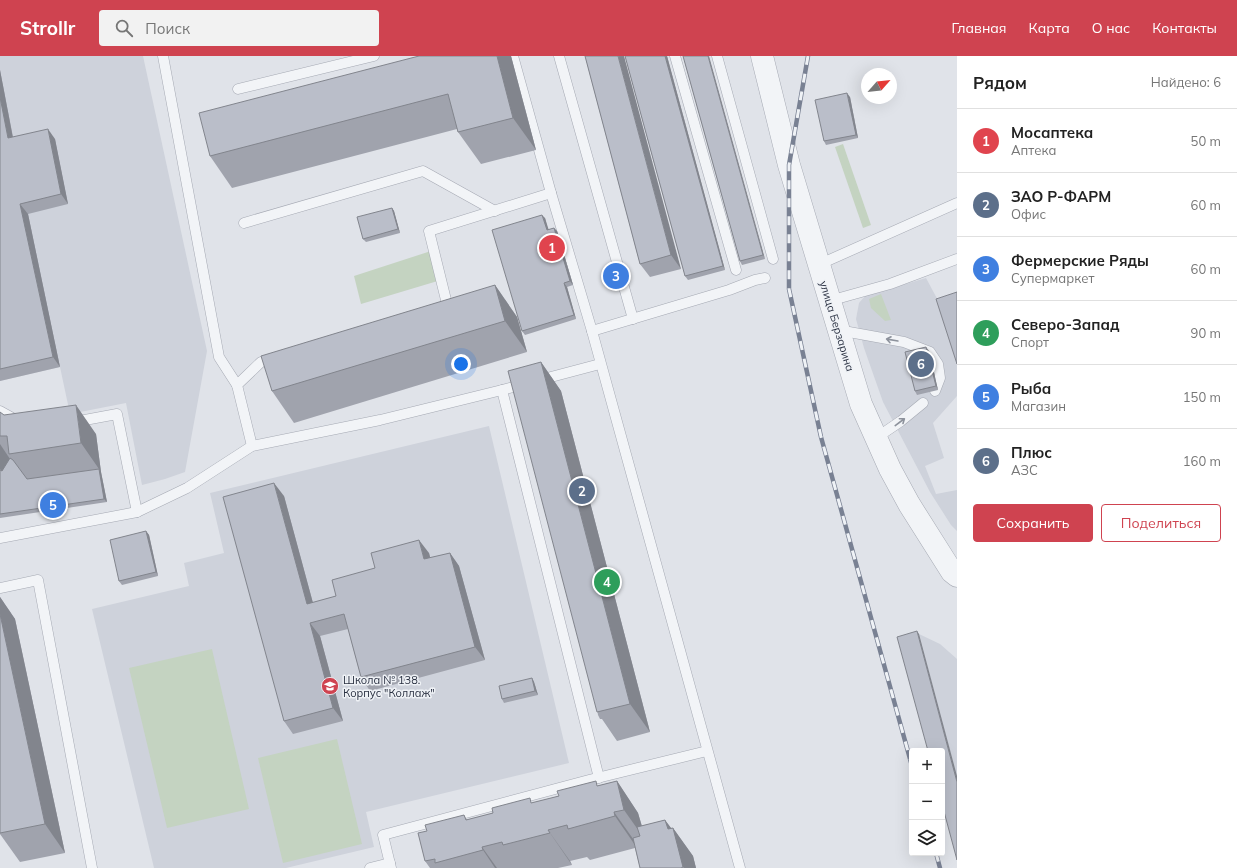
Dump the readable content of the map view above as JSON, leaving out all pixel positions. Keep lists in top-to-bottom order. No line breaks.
{"streets":{"street":["улица Берзарина"]},"places":{"school or university":["Школа № 138. Корпус \"Коллаж\""]},"north":"top right","page":{"header":"Strollr","search":"Поиск","nav":["Главная","Карта","О нас","Контакты"],"heading":["Рядом","Найдено: 6"],"list":[{"mark":"1","name":"Мосаптека","note":"Аптека","value":"50 m"},{"mark":"2","name":"ЗАО Р-ФАРМ","note":"Офис","value":"60 m"},{"mark":"3","name":"Фермерские Ряды","note":"Супермаркет","value":"60 m"},{"mark":"4","name":"Северо-Запад","note":"Спорт","value":"90 m"},{"mark":"5","name":"Рыба","note":"Магазин","value":"150 m"},{"mark":"6","name":"Плюс","note":"АЗС","value":"160 m"}],"pins":["1","3","6","2","5","4"],"buttons":["Сохранить","Поделиться"],"map_buttons":["+","−"]}}
